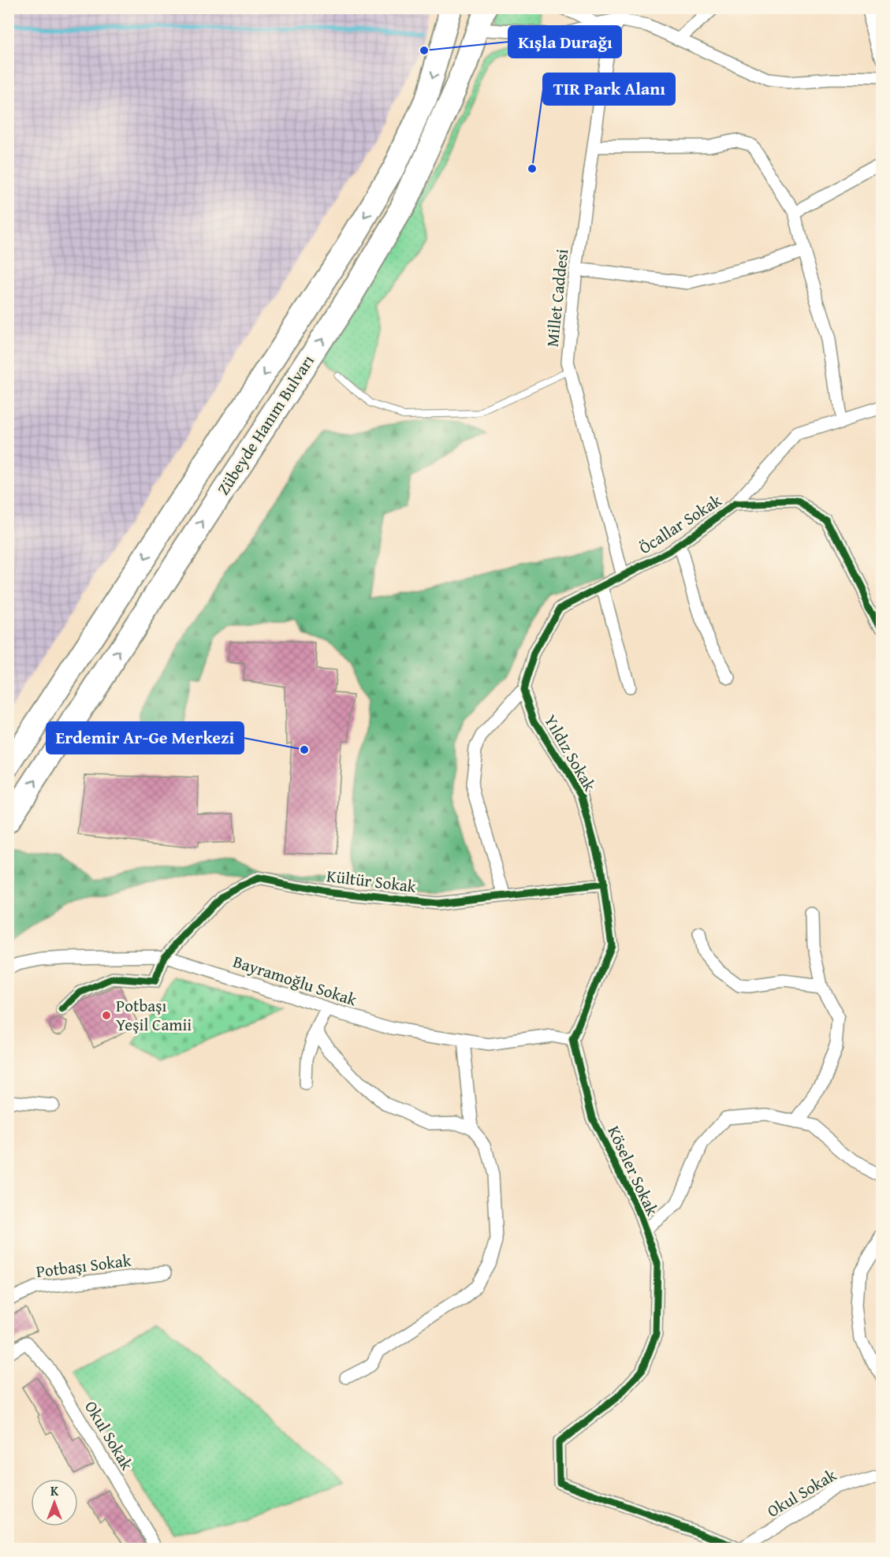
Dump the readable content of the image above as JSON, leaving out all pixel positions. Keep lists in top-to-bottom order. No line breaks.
{"streets":{"highway":["Zübeyde Hanım Bulvarı"],"street":["Millet Caddesi","Öcallar Sokak","Yıldız Sokak","Kültür Sokak","Bayramoğlu Sokak","Köseler Sokak","Potbaşı Sokak","Okul Sokak"]},"crossings":[["Millet Caddesi","Öcallar Sokak"],["Yıldız Sokak","Kültür Sokak"],["Yıldız Sokak","Bayramoğlu Sokak"],["Yıldız Sokak","Köseler Sokak"],["Kültür Sokak","Bayramoğlu Sokak"],["Bayramoğlu Sokak","Köseler Sokak"]],"places":["Kışla Durağı","TIR Park Alanı","Erdemir Ar-Ge Merkezi","Potbaşı Yeşil Camii"],"north":"top"}
